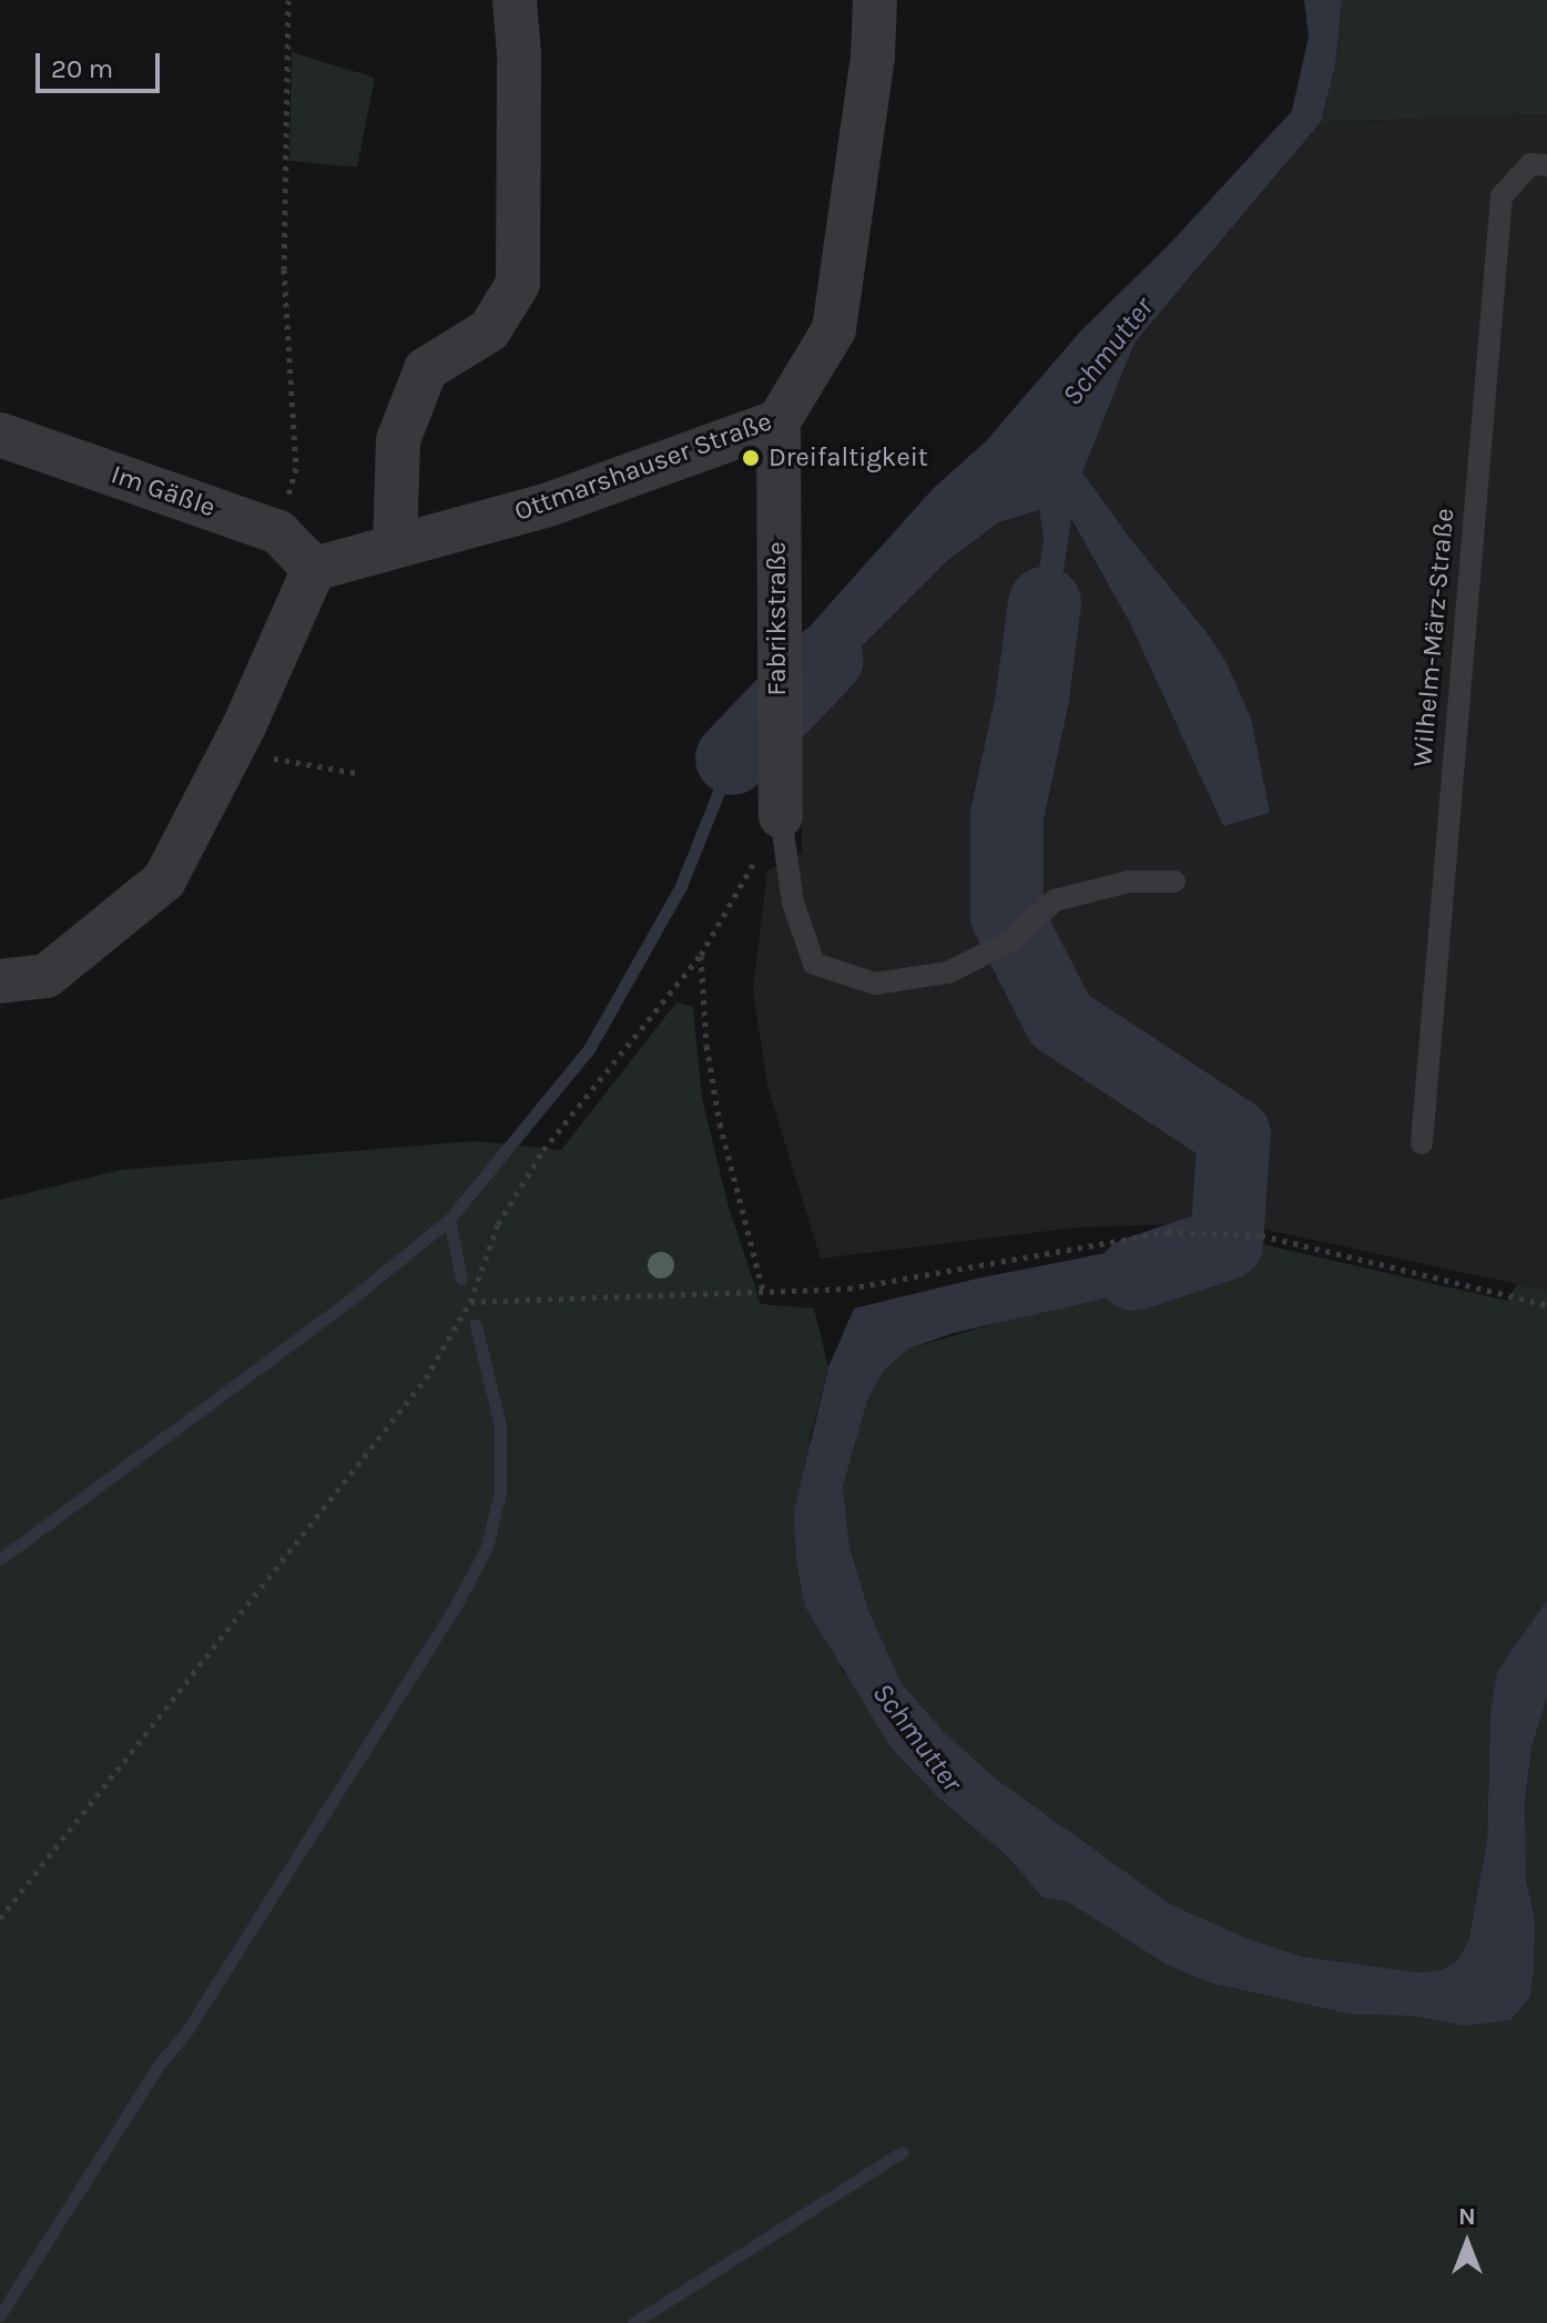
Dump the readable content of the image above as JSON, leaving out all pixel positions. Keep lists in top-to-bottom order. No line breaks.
{"streets":{"street":["Ottmarshauser Straße","Im Gäßle","Fabrikstraße"],"lane":["Wilhelm-März-Straße"]},"crossings":[["Ottmarshauser Straße","Im Gäßle"],["Ottmarshauser Straße","Fabrikstraße"]],"water":["Schmutter"],"places":["Dreifaltigkeit"],"scale_bar":"20 m","north":"top"}
